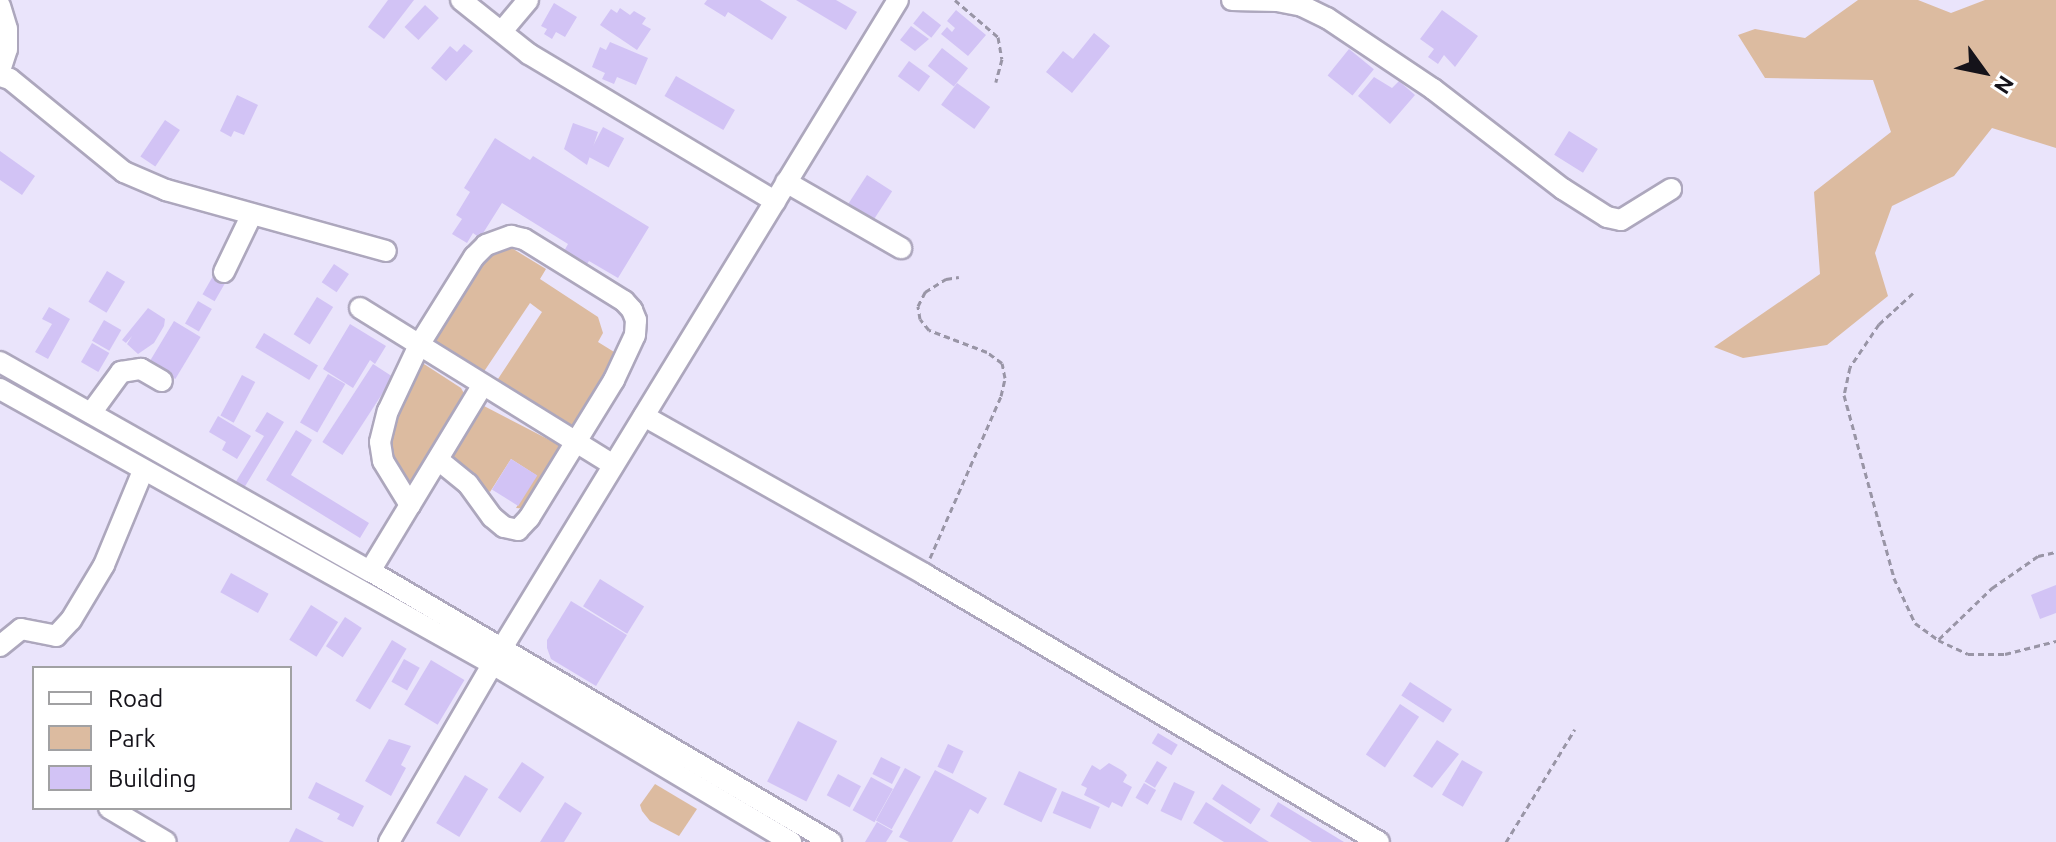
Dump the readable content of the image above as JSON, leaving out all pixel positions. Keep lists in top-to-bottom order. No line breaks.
{"legend":["Road","Park","Building"],"north":"bottom right"}
